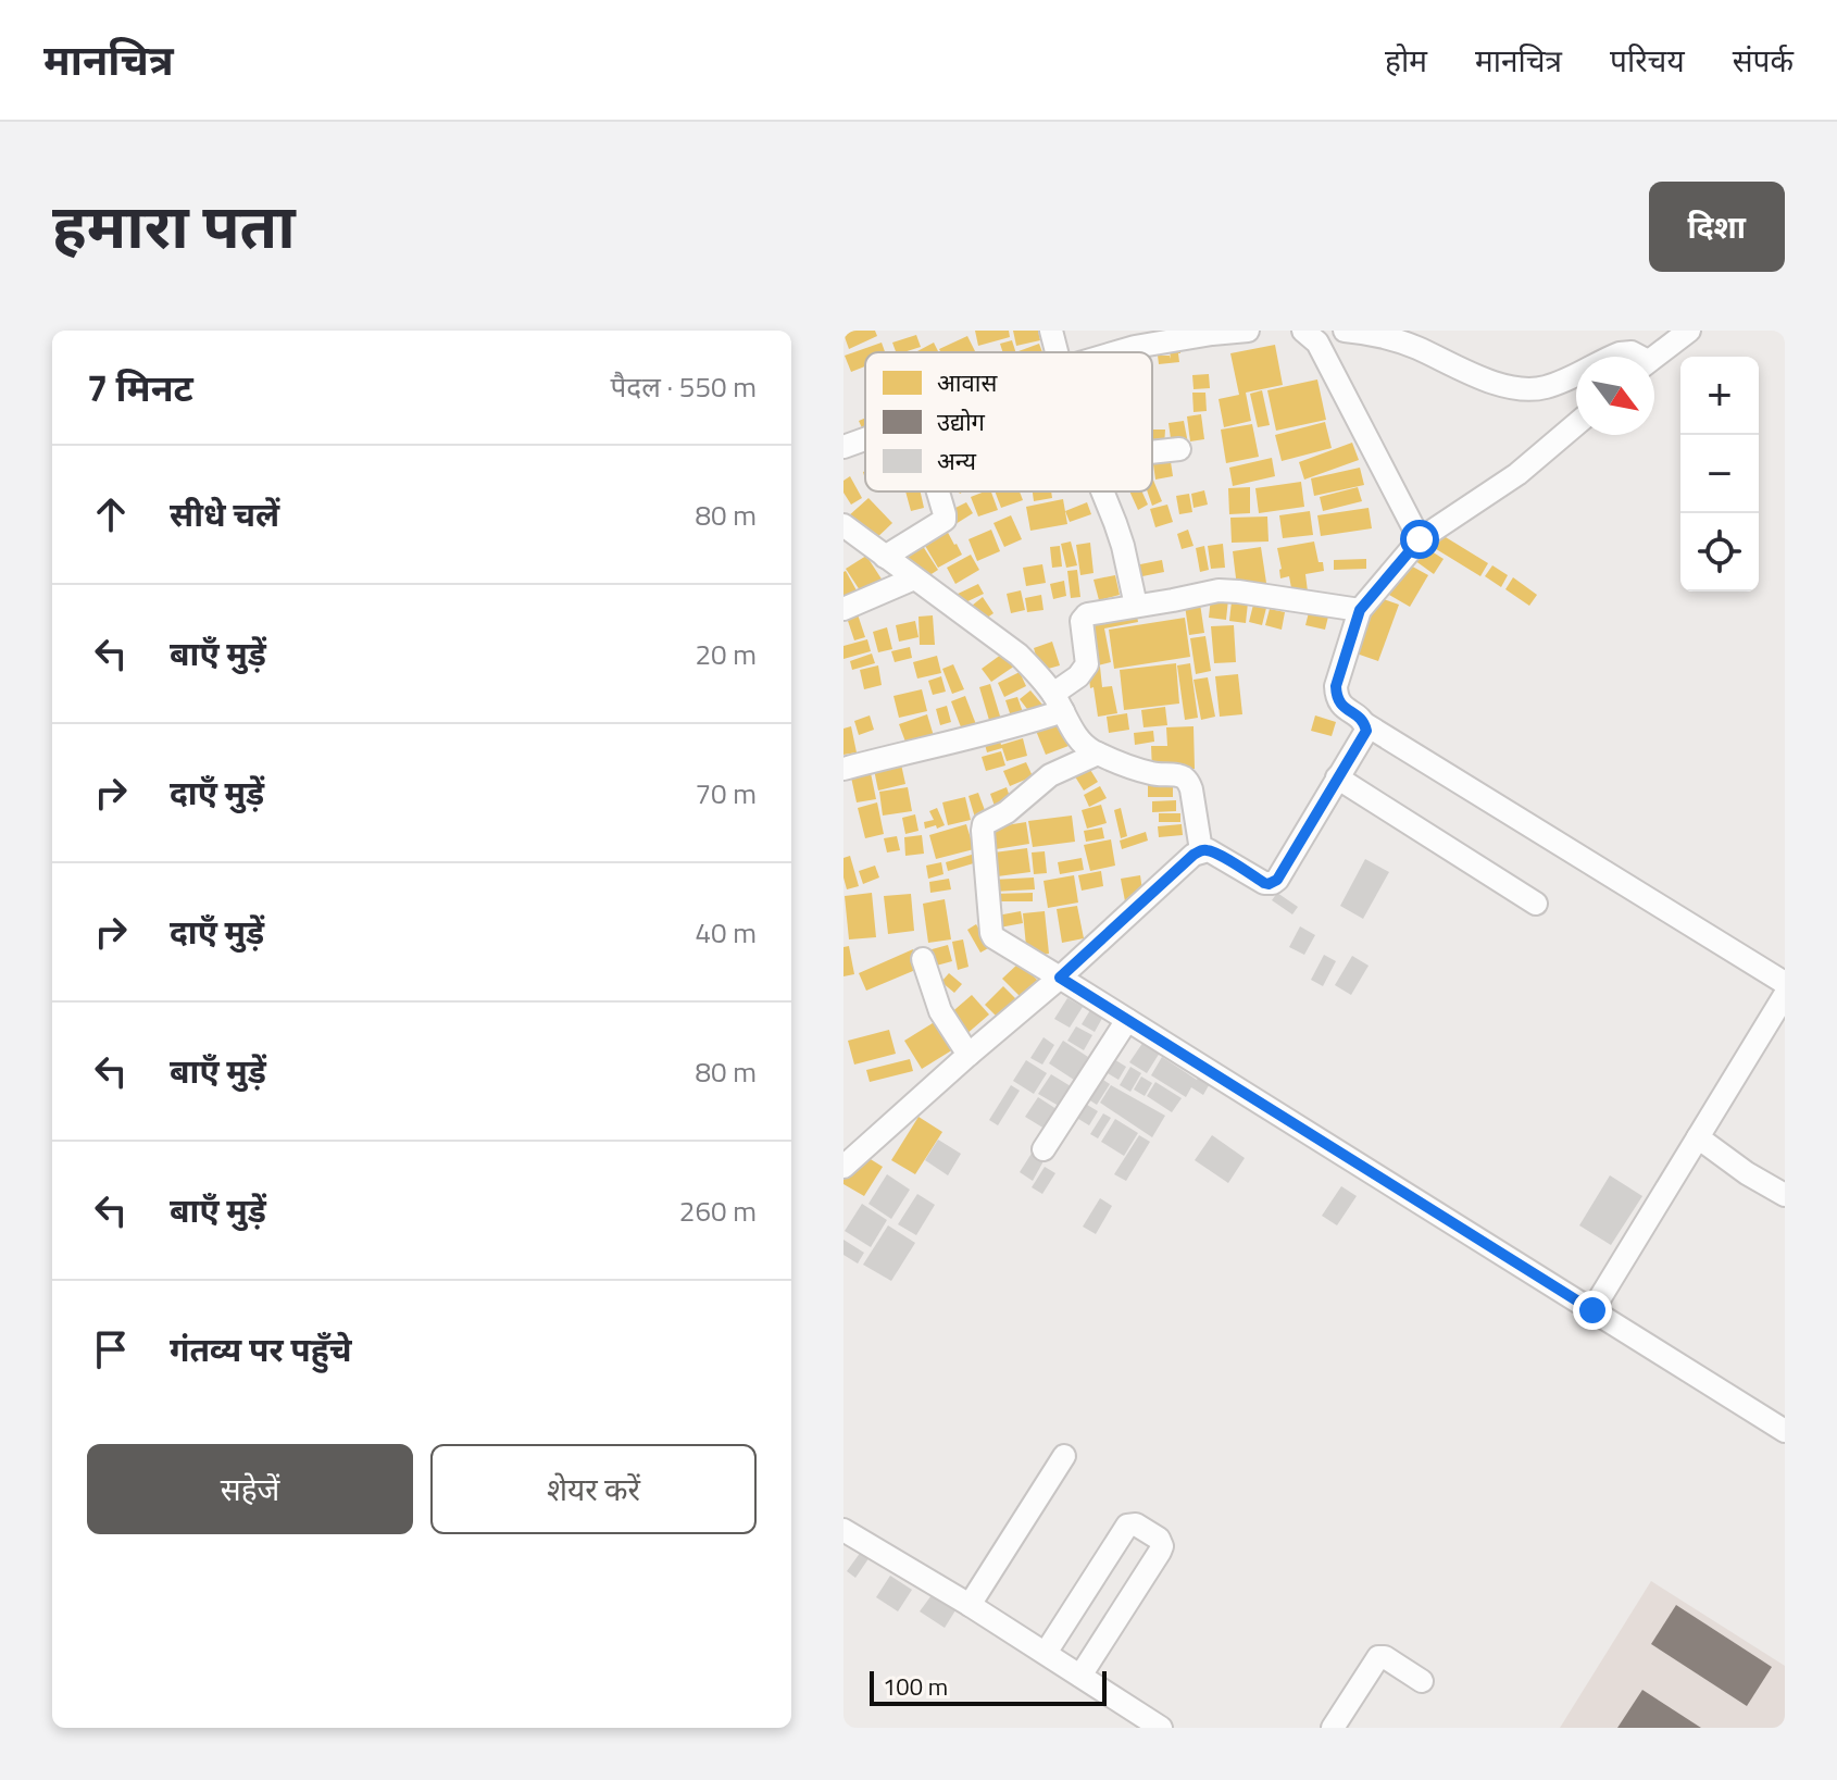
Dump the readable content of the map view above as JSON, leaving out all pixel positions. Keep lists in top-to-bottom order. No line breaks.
{"legend":["आवास","उद्योग","अन्य"],"scale_bar":"100 m","north":"bottom right","page":{"header":"मानचित्र","nav":["होम","मानचित्र","परिचय","संपर्क"],"title":"हमारा पता","buttons":["दिशा",["सहेजें","शेयर करें"]],"heading":["7 मिनट","पैदल · 550 m"],"map_buttons":["+","−"],"list":[["सीधे चलें","80 m"],["बाएँ मुड़ें","20 m"],["दाएँ मुड़ें","70 m"],["दाएँ मुड़ें","40 m"],["बाएँ मुड़ें","80 m"],["बाएँ मुड़ें","260 m"],"गंतव्य पर पहुँचे"],"scale":"100 m"}}
